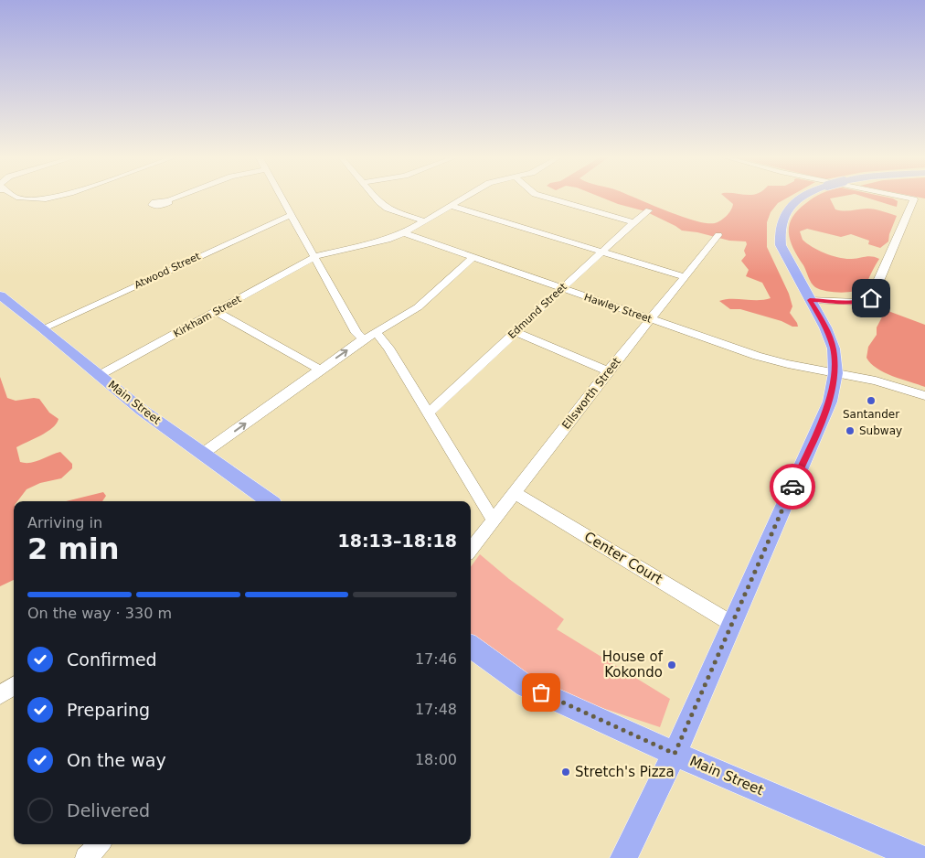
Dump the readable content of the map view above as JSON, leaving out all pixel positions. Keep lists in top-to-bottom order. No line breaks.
{"streets":{"main road":["Main Street"],"street":["Atwood Street","Hawley Street","Edmund Street","Kirkham Street","Ellsworth Street","Center Court"]},"crossings":[["Atwood Street","Main Street"],["Hawley Street","Edmund Street"],["Hawley Street","Kirkham Street"],["Hawley Street","Ellsworth Street"],["Kirkham Street","Main Street"],["Ellsworth Street","Center Court"]],"places":["Santander","Subway","House of Kokondo","Stretch's Pizza"],"page":{"heading":["2 min","Arriving in","18:13–18:18"],"bar":"On the way · 330 m","list":[["Confirmed","17:46"],["Preparing","17:48"],["On the way","18:00"],"Delivered"]}}
